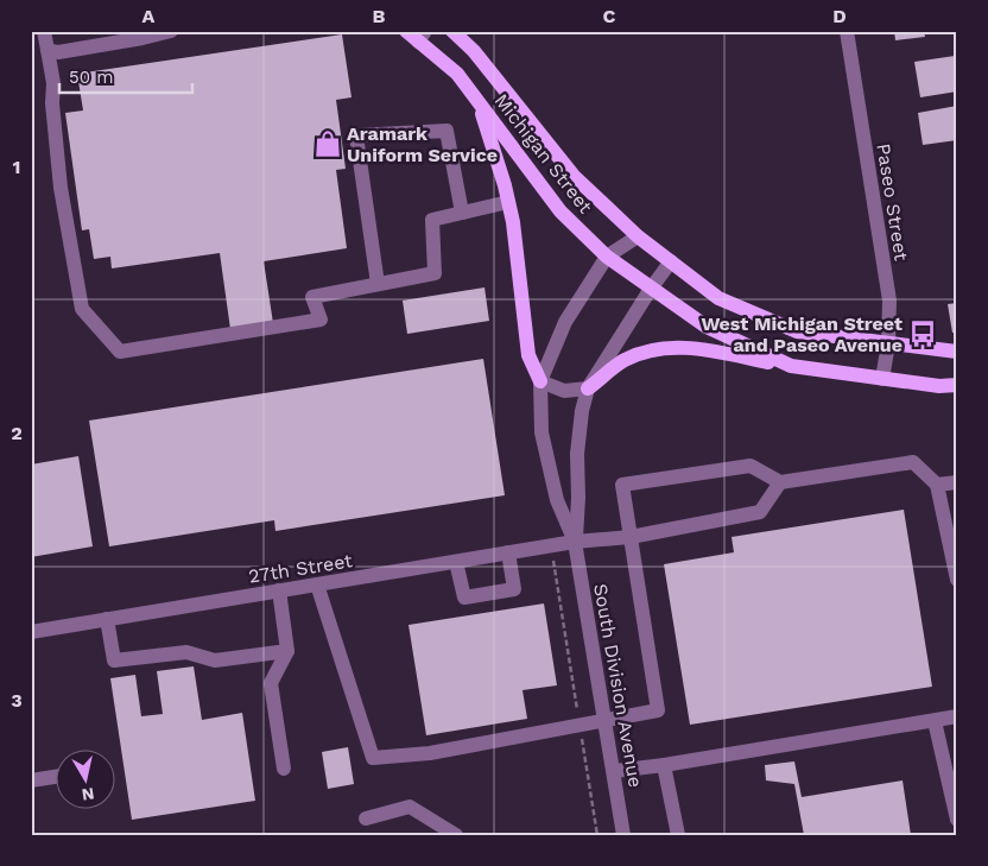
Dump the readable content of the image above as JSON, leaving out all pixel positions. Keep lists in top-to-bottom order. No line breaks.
{"streets":{"main road":["Michigan Street"],"street":["Paseo Street","27th Street","South Division Avenue"]},"crossings":[["Michigan Street","Paseo Street"],["Michigan Street","South Division Avenue"],["27th Street","South Division Avenue"]],"places":{"shop":["Aramark Uniform Service"],"bus stop":["West Michigan Street and Paseo Avenue"]},"scale_bar":"50 m","north":"bottom","grid":{"columns":["A","B","C","D"],"rows":["1","2","3"]}}
